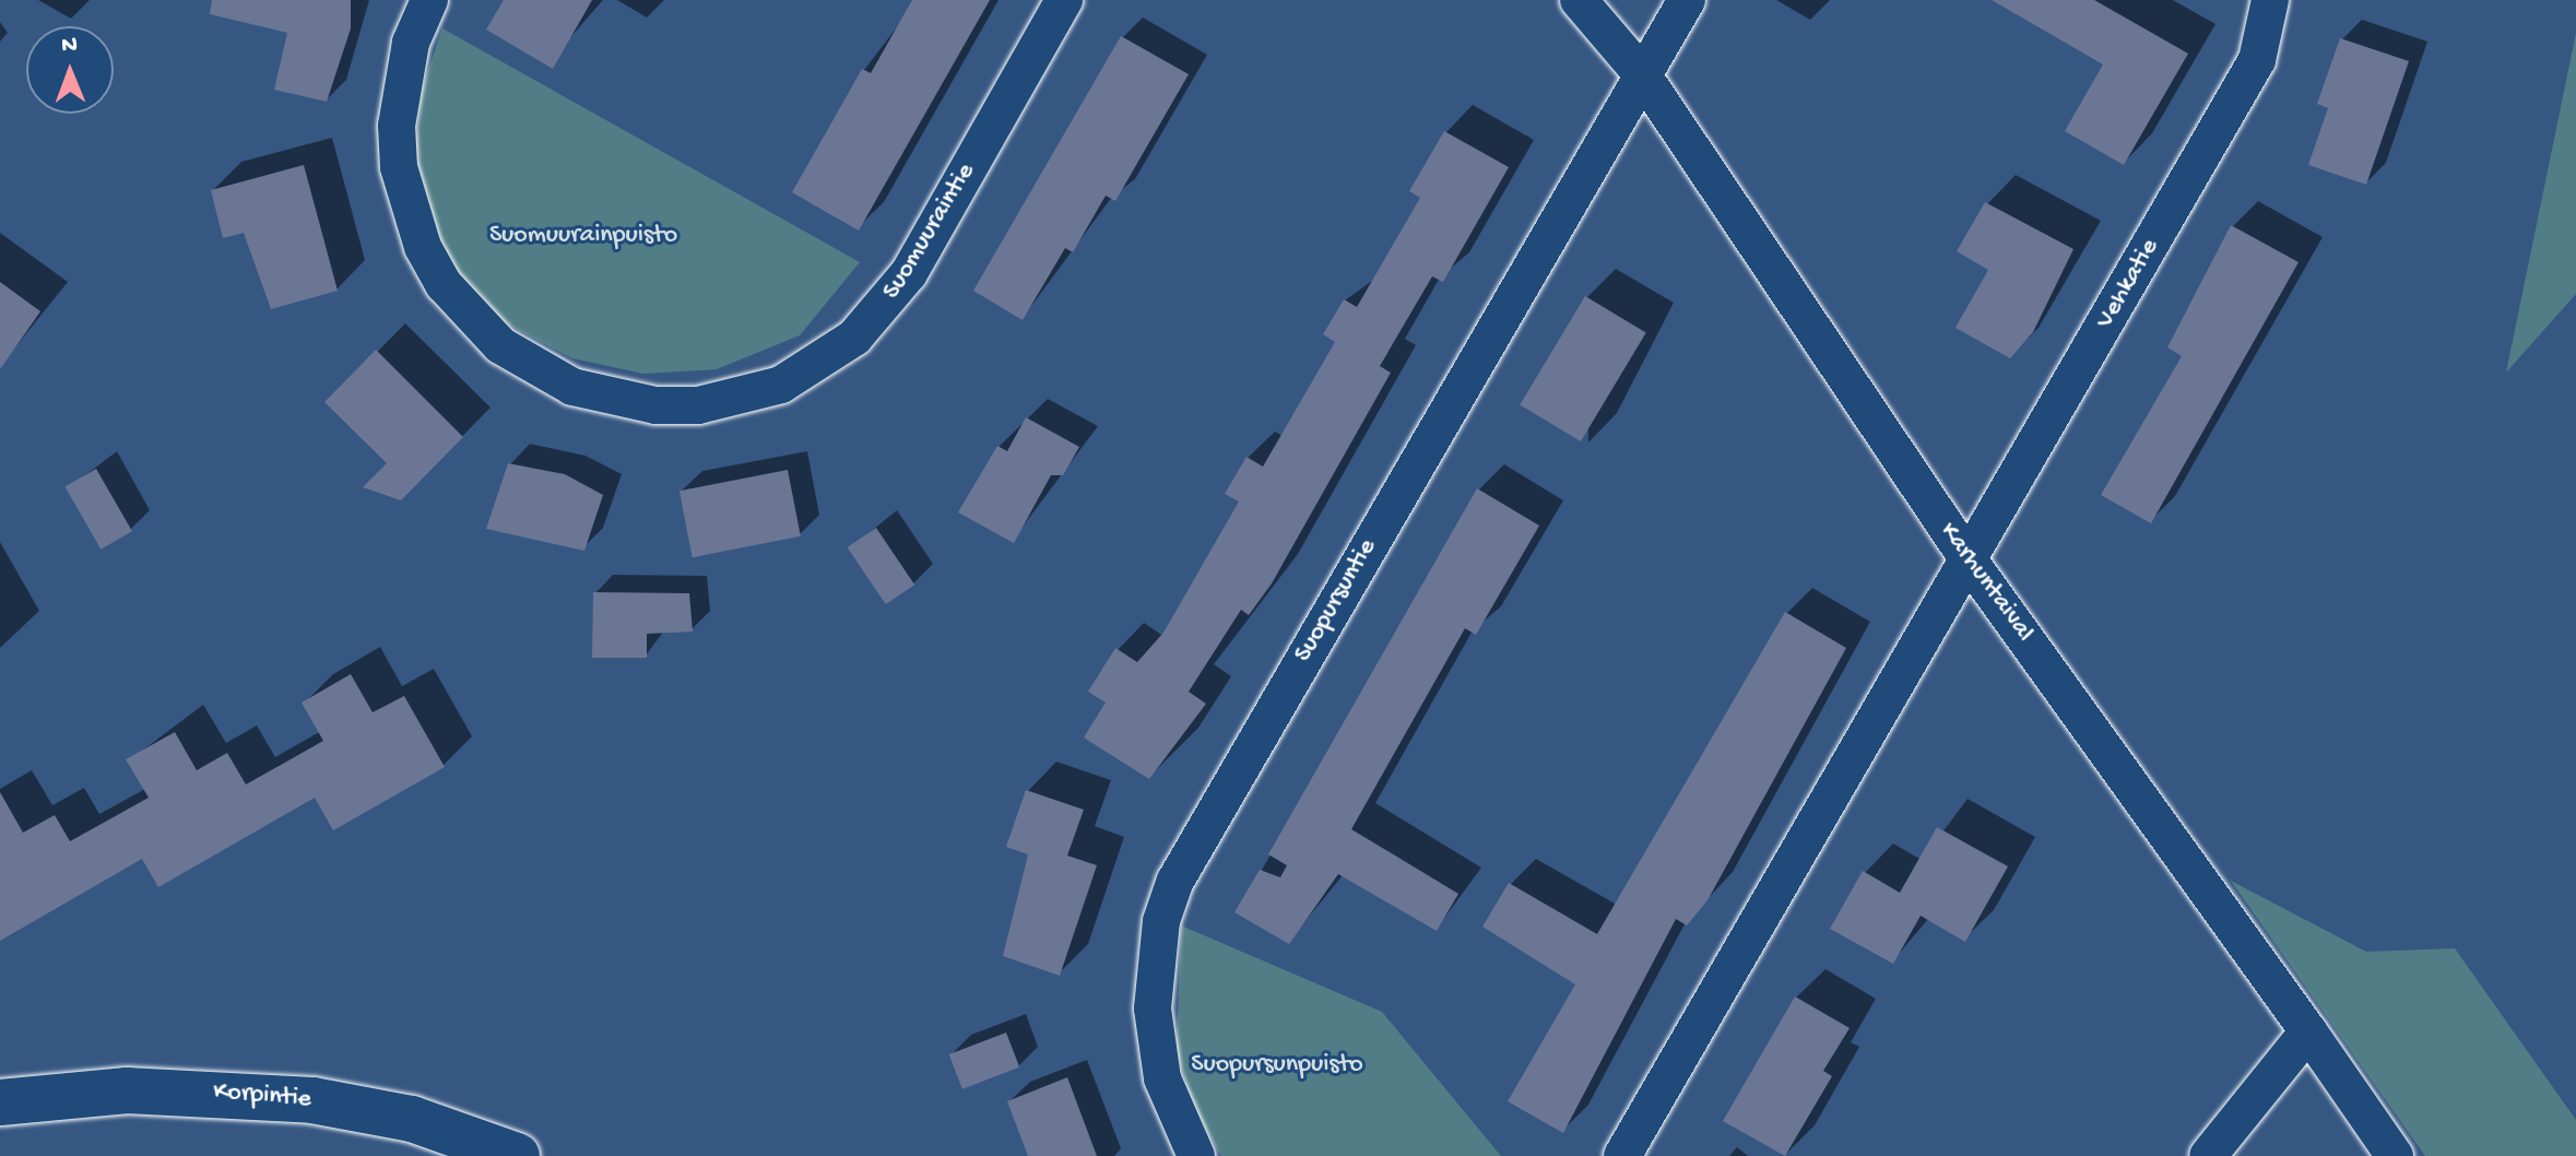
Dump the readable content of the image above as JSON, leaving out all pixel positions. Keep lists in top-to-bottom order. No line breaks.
{"streets":{"street":["Suomuuraintie","Vehkatie","Karhuntaival","Suopursuntie","Korpintie"]},"crossings":[["Vehkatie","Karhuntaival"],["Karhuntaival","Suopursuntie"]],"parks":["Suomuurainpuisto","Suopursunpuisto"],"north":"top"}
